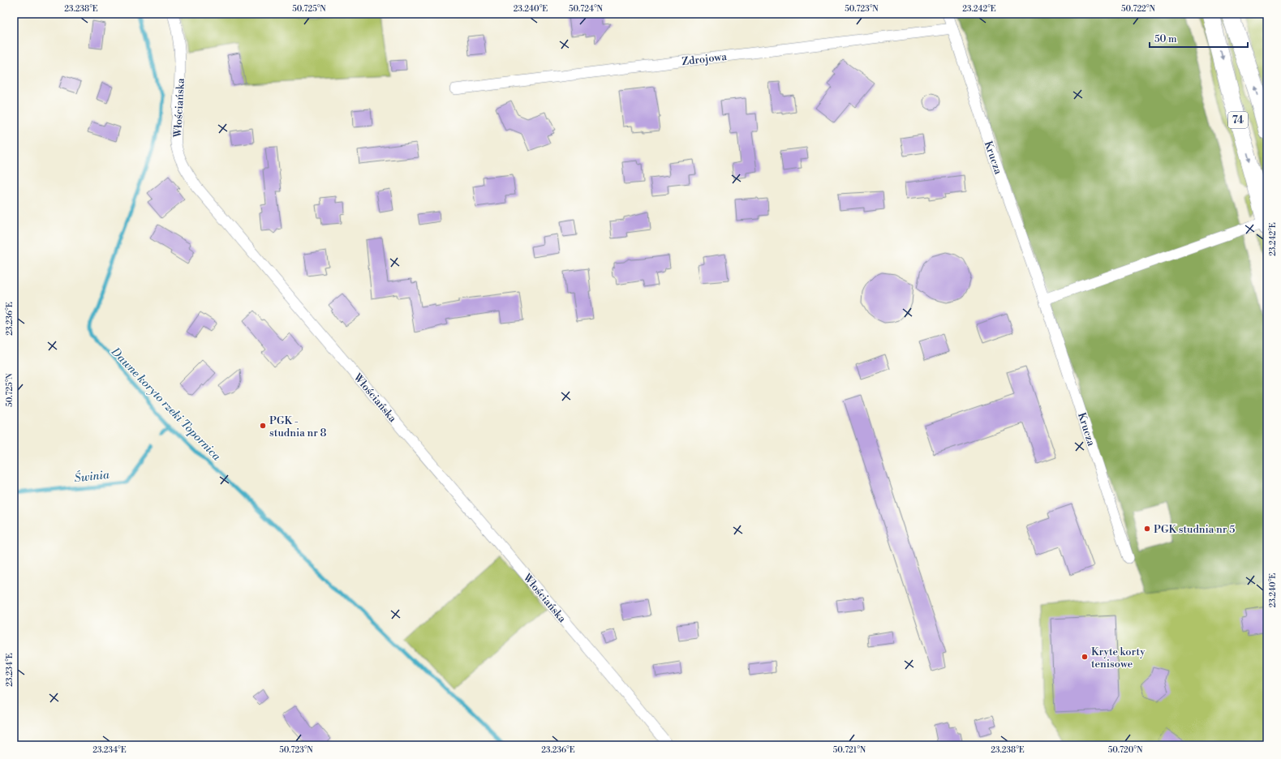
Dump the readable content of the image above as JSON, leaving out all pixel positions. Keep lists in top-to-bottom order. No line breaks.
{"streets":{"main road":["74"],"street":["Zdrojowa","Włościańska","Krucza"]},"crossings":[["Zdrojowa","Krucza"]],"water":["Dawne koryto rzeki Topornica","Świnia"],"places":["PGK - studnia nr 8","PGK studnia nr 5","Kryte korty tenisowe"],"scale_bar":"50 m","coordinates":["23.238°E","50.725°N","23.240°E","50.724°N","50.723°N","23.242°E","50.722°N","23.236°E","23.234°E","50.721°N","50.720°N"]}
